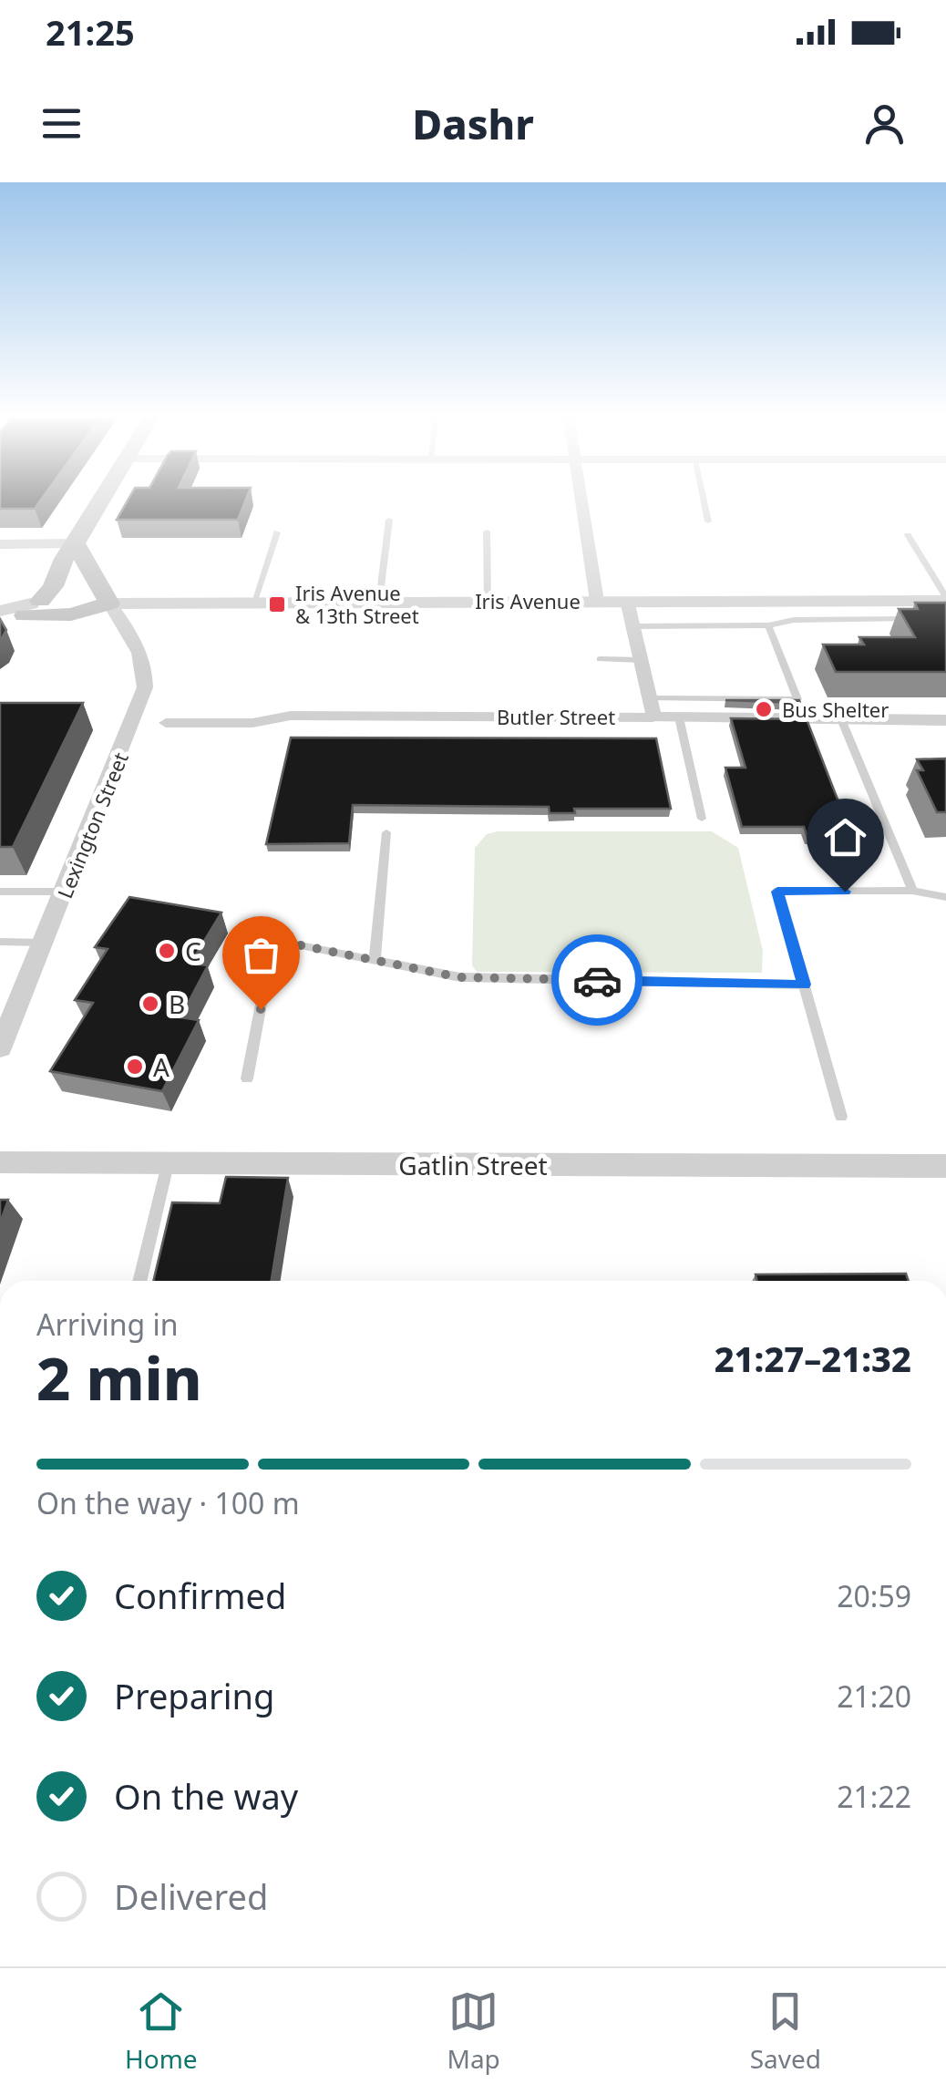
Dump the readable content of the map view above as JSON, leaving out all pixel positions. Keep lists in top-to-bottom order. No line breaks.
{"streets":{"street":["Iris Avenue","Butler Street","Lexington Street","Gatlin Street"]},"crossings":[["Iris Avenue","Lexington Street"]],"places":{"transit":["Iris Avenue & 13th Street"],"other":["Bus Shelter","C","B","A"]},"page":{"status":"21:25","header":"Dashr","heading":["2 min","Arriving in","21:27–21:32"],"bar":"On the way · 100 m","list":[["Confirmed","20:59"],["Preparing","21:20"],["On the way","21:22"],"Delivered"],"tabs":["Home","Map","Saved"]}}
